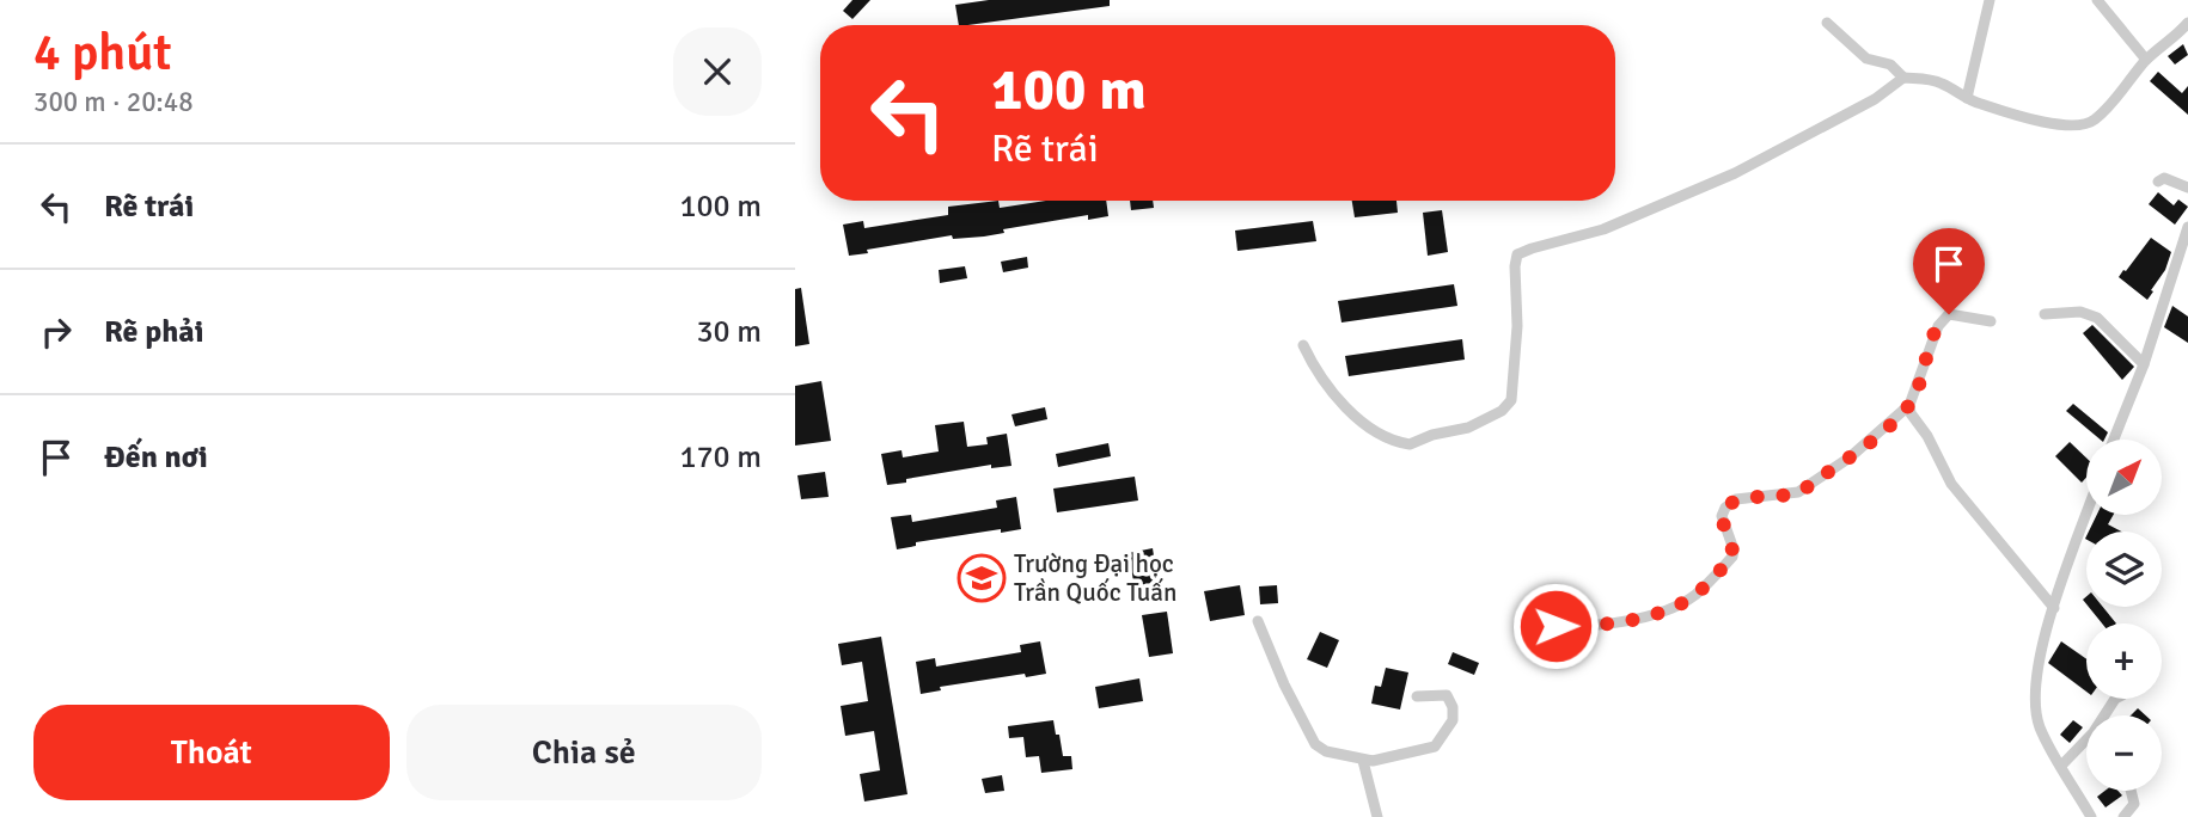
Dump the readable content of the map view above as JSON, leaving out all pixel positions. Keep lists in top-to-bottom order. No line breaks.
{"places":{"school or university":["Trường Đại học Trần Quốc Tuấn"]},"north":"top right","page":{"heading":["4 phút","300 m · 20:48"],"turn":["100 m","Rẽ trái"],"list":[{"name":"Rẽ trái","value":"100 m"},{"name":"Rẽ phải","value":"30 m"},{"name":"Đến nơi","value":"170 m"}],"map_buttons":["+","−"],"buttons":["Thoát","Chia sẻ"]}}
